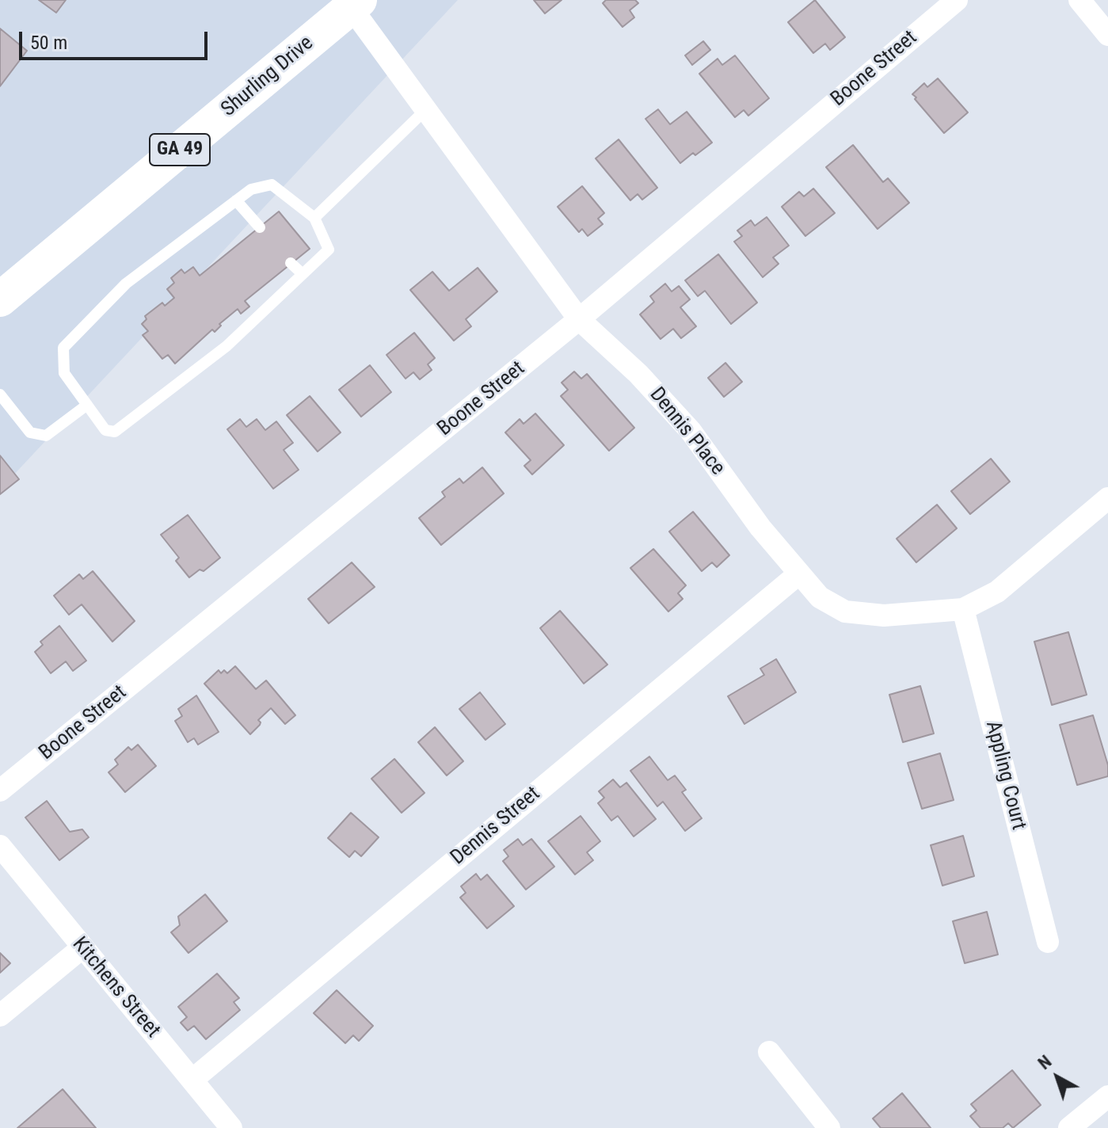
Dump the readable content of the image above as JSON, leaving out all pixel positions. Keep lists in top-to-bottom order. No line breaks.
{"streets":{"main road":["Shurling Drive","GA 49"],"street":["Boone Street","Dennis Place","Appling Court","Dennis Street","Kitchens Street"]},"crossings":[["Boone Street","Dennis Place"],["Shurling Drive","Dennis Place"],["Dennis Place","Appling Court"],["Dennis Place","Dennis Street"],["Dennis Street","Kitchens Street"]],"scale_bar":"50 m","north":"top left"}
